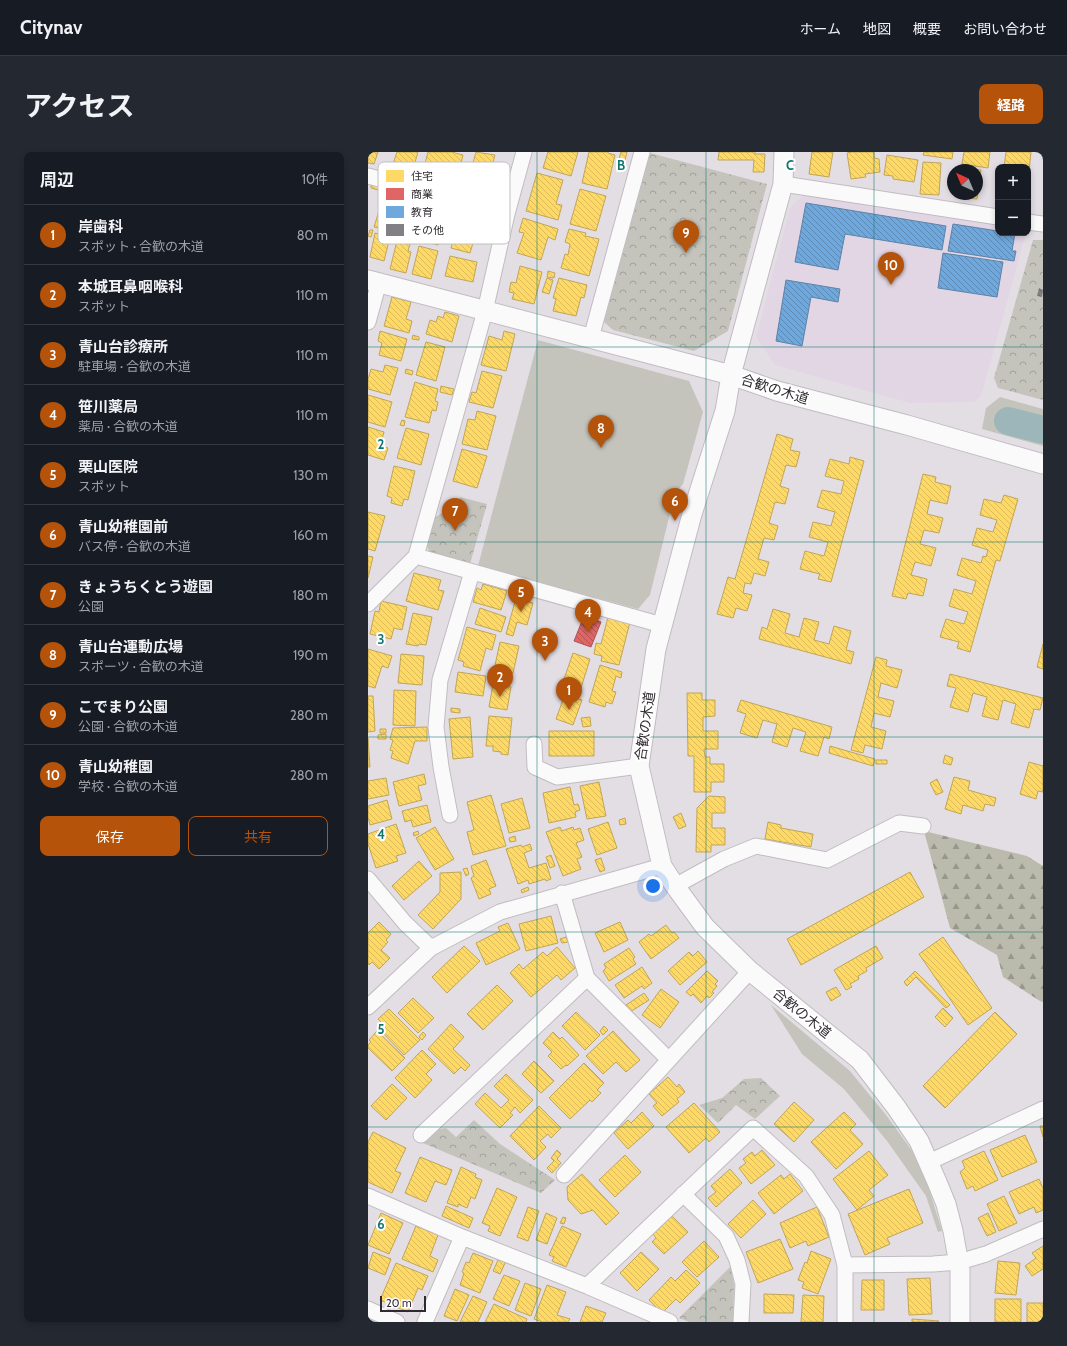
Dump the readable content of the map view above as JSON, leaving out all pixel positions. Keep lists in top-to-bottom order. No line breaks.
{"streets":{"street":["合歓の木道"]},"legend":["住宅","商業","教育","その他"],"scale_bar":"20 m","north":"top left","page":{"header":"Citynav","nav":["ホーム","地図","概要","お問い合わせ"],"title":"アクセス","buttons":["経路",["保存","共有"]],"heading":["周辺","10件"],"map_buttons":["+","−"],"list":[{"mark":"1","name":"岸歯科","note":"スポット · 合歓の木道","value":"80 m"},{"mark":"2","name":"本城耳鼻咽喉科","note":"スポット","value":"110 m"},{"mark":"3","name":"青山台診療所","note":"駐車場 · 合歓の木道","value":"110 m"},{"mark":"4","name":"笹川薬局","note":"薬局 · 合歓の木道","value":"110 m"},{"mark":"5","name":"栗山医院","note":"スポット","value":"130 m"},{"mark":"6","name":"青山幼稚園前","note":"バス停 · 合歓の木道","value":"160 m"},{"mark":"7","name":"きょうちくとう遊園","note":"公園","value":"180 m"},{"mark":"8","name":"青山台運動広場","note":"スポーツ · 合歓の木道","value":"190 m"},{"mark":"9","name":"こでまり公園","note":"公園 · 合歓の木道","value":"280 m"},{"mark":"10","name":"青山幼稚園","note":"学校 · 合歓の木道","value":"280 m"}],"pins":["9","10","8","6","7","5","4","3","2","1"],"scale":"20 m"},"grid":{"columns":["B","C"],"rows":["2","3","4","5","6"]}}
